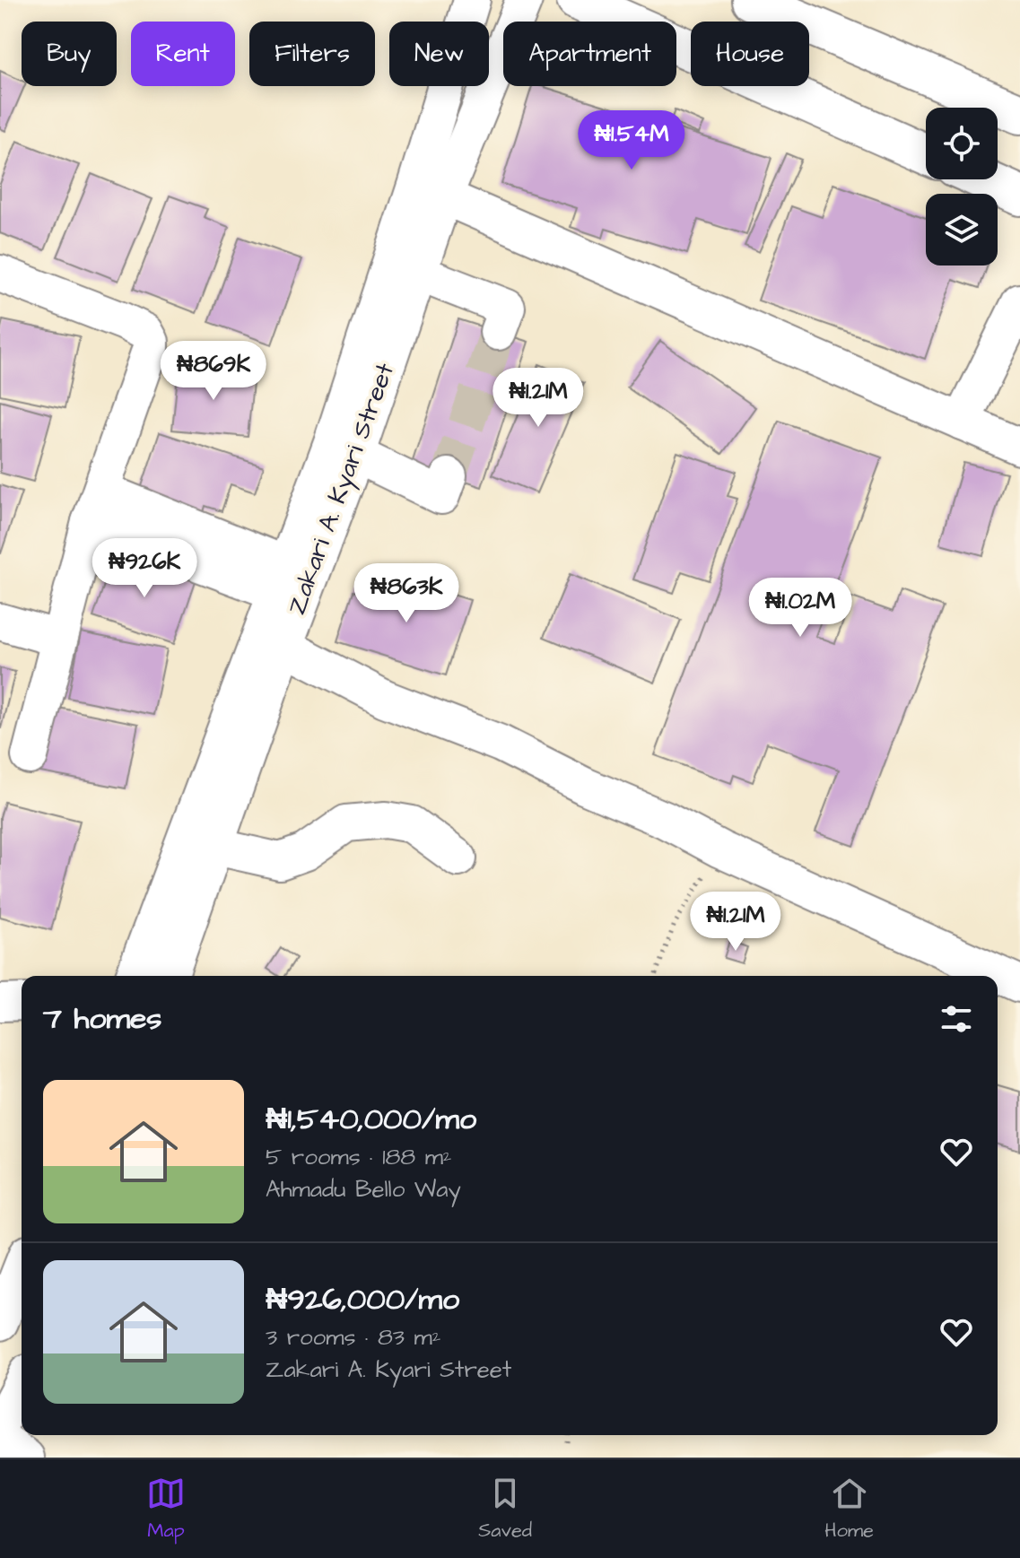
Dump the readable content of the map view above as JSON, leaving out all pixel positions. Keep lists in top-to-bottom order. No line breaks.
{"streets":{"street":["Zakari A. Kyari Street"]},"page":{"chip":["Buy","Rent","Filters","New","Apartment","House"],"price":["₦1.54M","₦869K","₦1.21M","₦926K","₦863K","₦1.02M","₦1.21M"],"heading":"7 homes","list":[{"name":"₦1,540,000/mo","note":"5 rooms · 188 m² · Ahmadu Bello Way"},{"name":"₦926,000/mo","note":"3 rooms · 83 m² · Zakari A. Kyari Street"}],"tabs":["Map","Saved","Home"]}}
